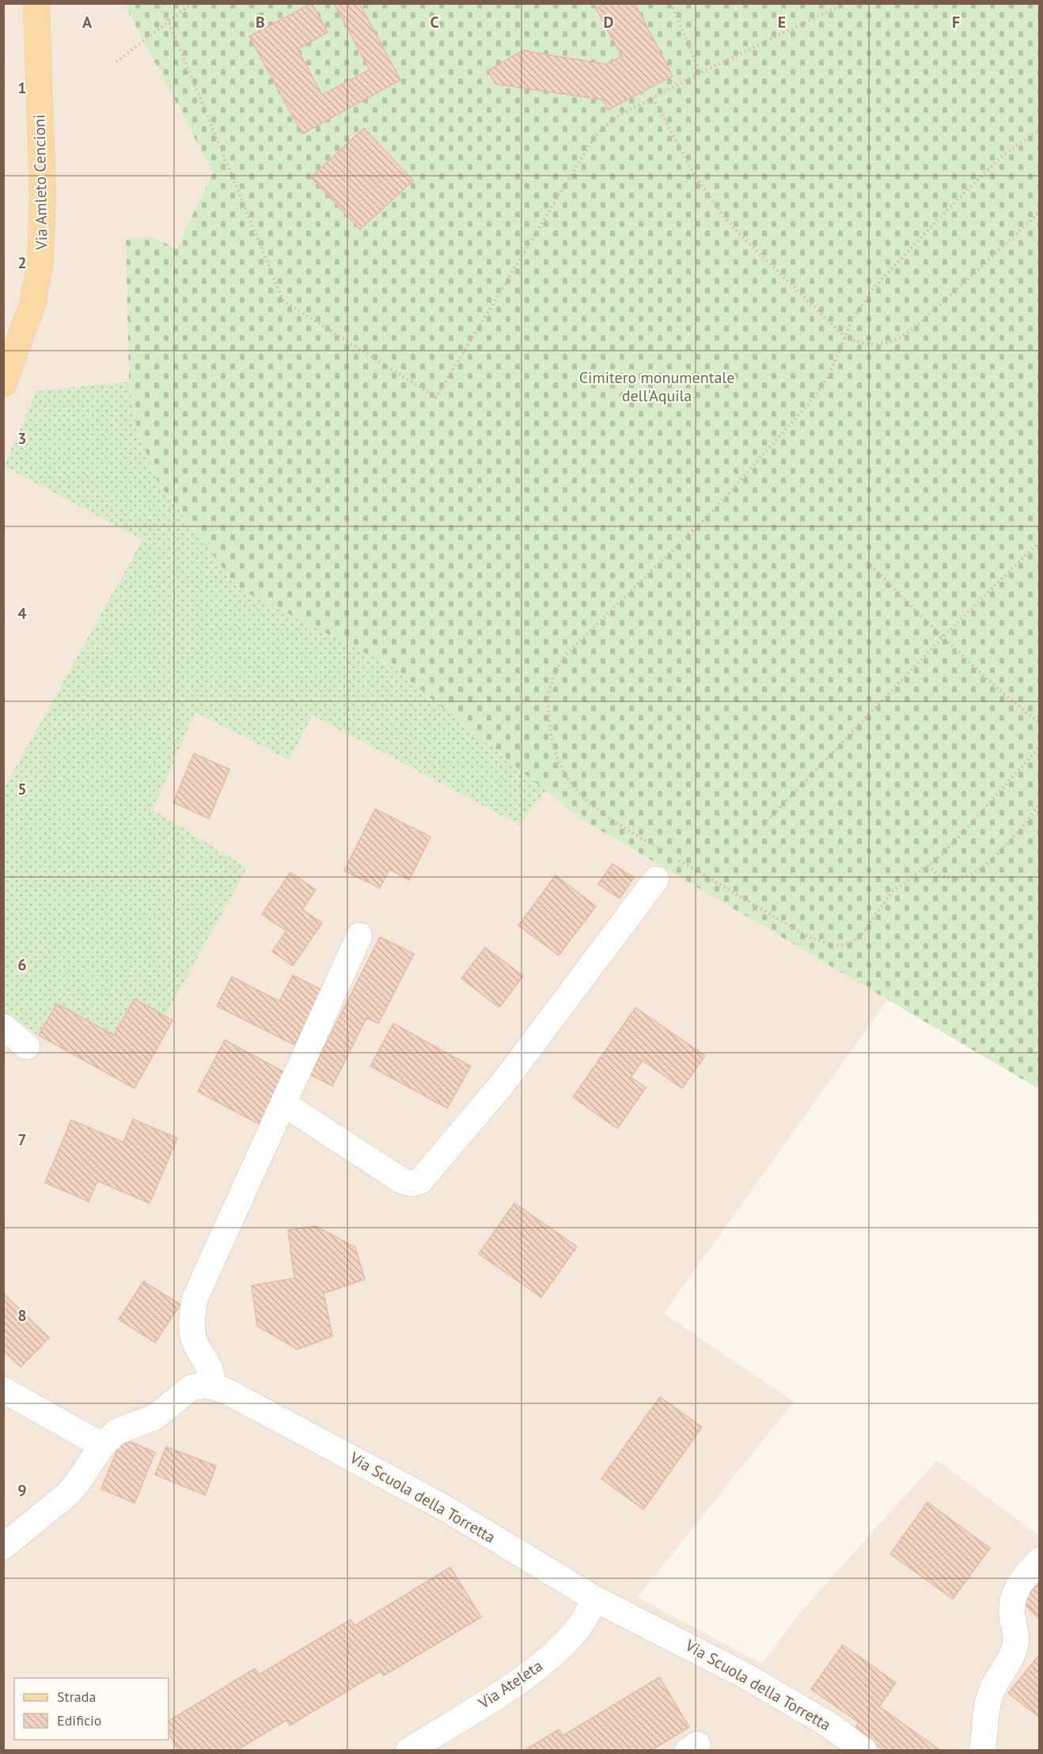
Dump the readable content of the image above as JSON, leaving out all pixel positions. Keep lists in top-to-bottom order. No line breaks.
{"streets":{"main road":["Via Amleto Cencioni"],"street":["Via Scuola della Torretta","Via Ateleta"]},"crossings":[["Via Scuola della Torretta","Via Ateleta"]],"parks":["Cimitero monumentale dell'Aquila"],"legend":["Strada","Edificio"],"grid":{"columns":["A","B","C","D","E","F"],"rows":["1","2","3","4","5","6","7","8","9"]}}
